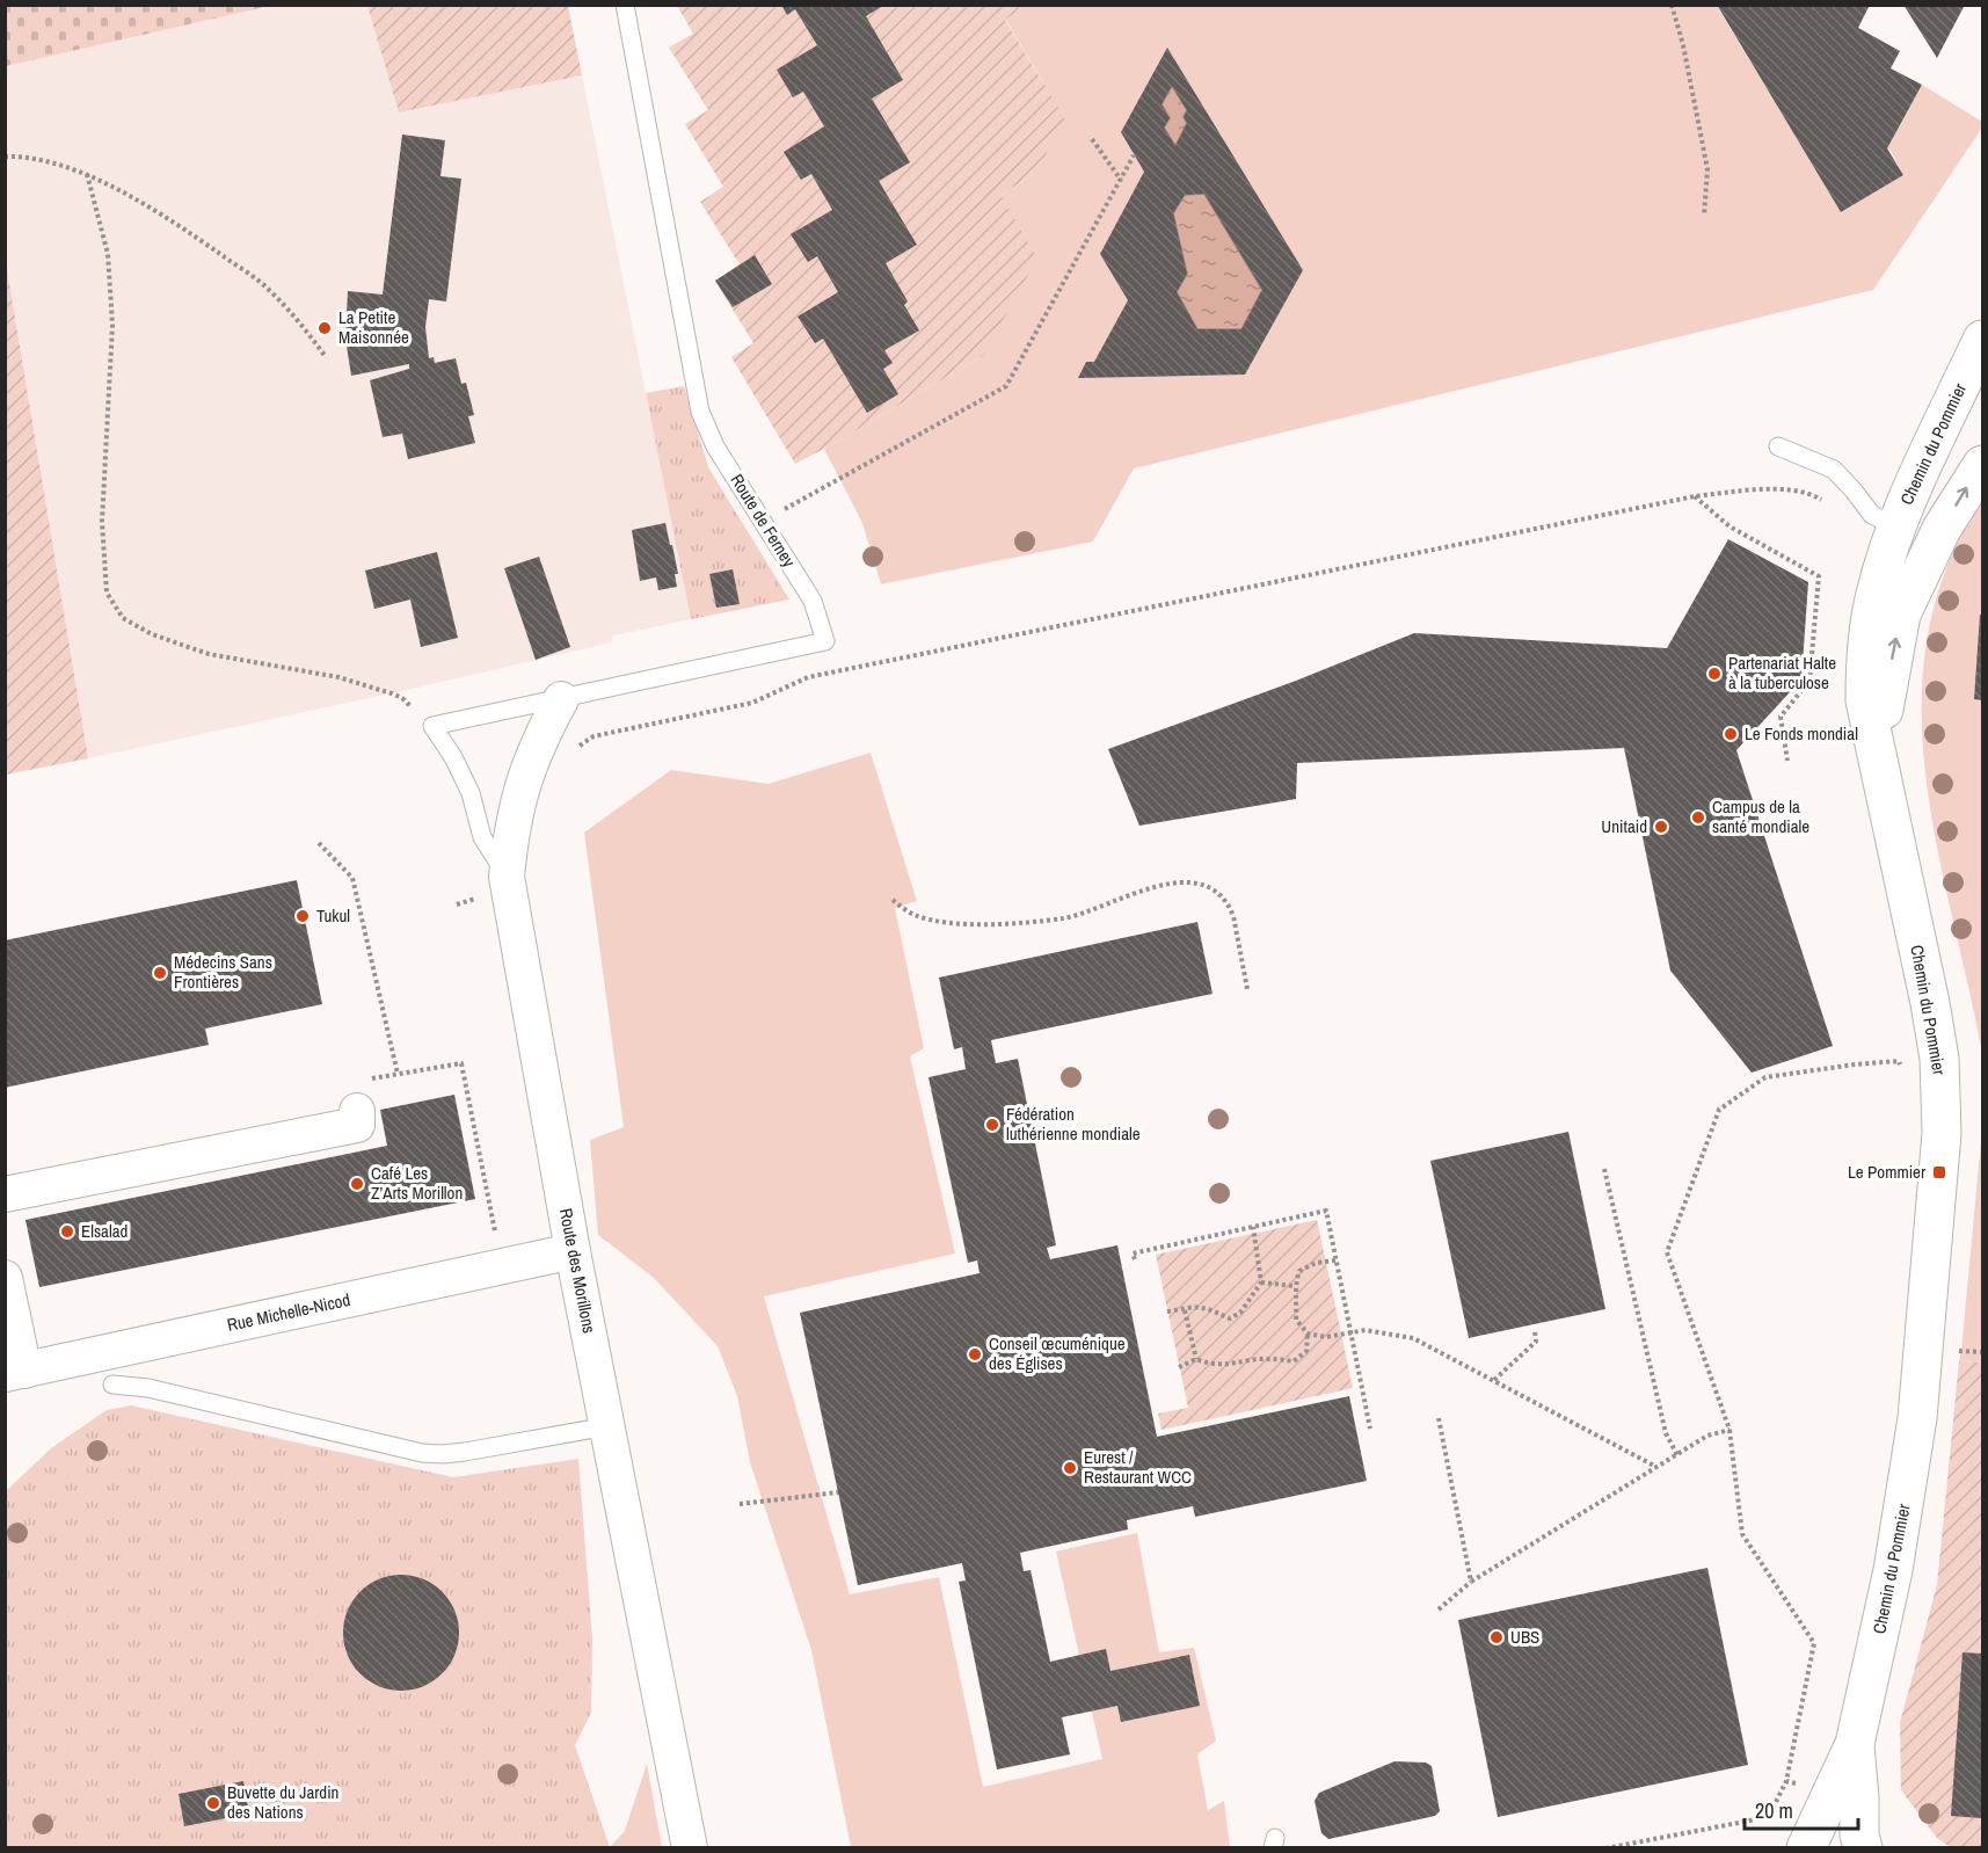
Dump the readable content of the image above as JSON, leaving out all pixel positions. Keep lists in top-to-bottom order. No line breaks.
{"streets":{"street":["Chemin du Pommier","Route des Morillons","Rue Michelle-Nicod"],"lane":["Route de Ferney"]},"crossings":[["Route de Ferney","Route des Morillons"],["Route des Morillons","Rue Michelle-Nicod"]],"places":{"other":["La Petite Maisonnée","Partenariat Halte à la tuberculose","Le Fonds mondial","Campus de la santé mondiale","Unitaid","Tukul","Médecins Sans Frontières","Fédération luthérienne mondiale","Café Les Z’Arts Morillon","Elsalad","Conseil œcuménique des Églises","Eurest / Restaurant WCC","UBS","Buvette du Jardin des Nations"],"transit":["Le Pommier"]},"scale_bar":"20 m"}
